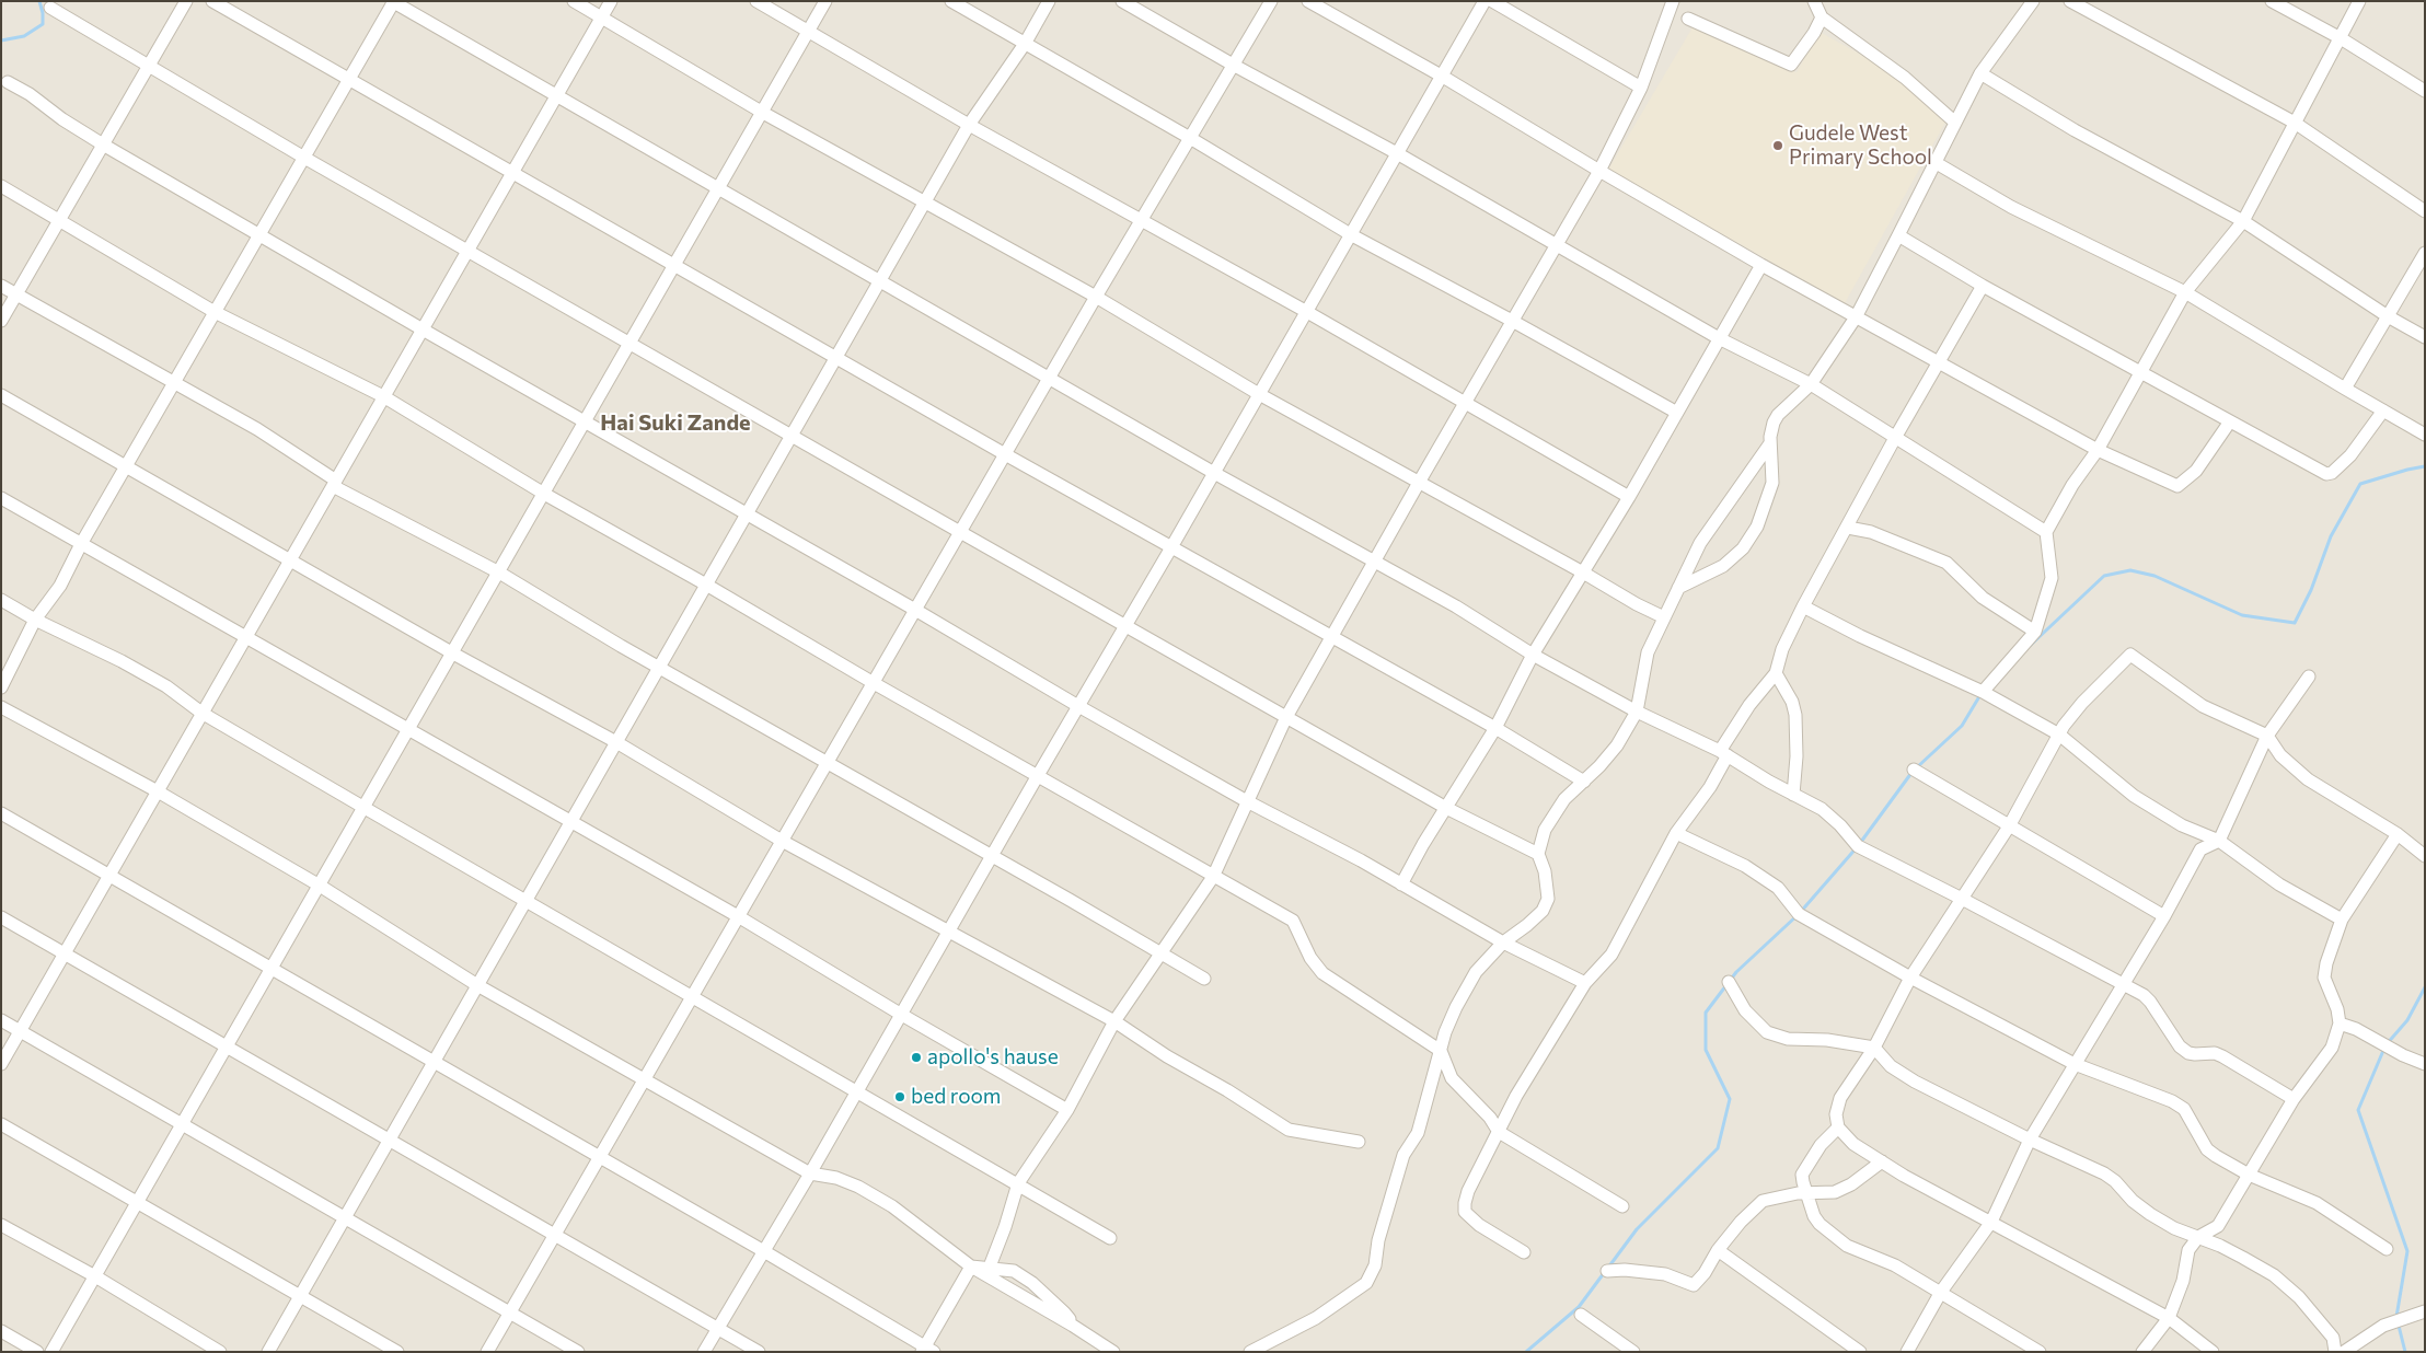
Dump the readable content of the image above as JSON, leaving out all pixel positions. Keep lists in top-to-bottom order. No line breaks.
{"districts":["Hai Suki Zande"],"places":["Gudele West Primary School","apollo's hause","bed room"]}
